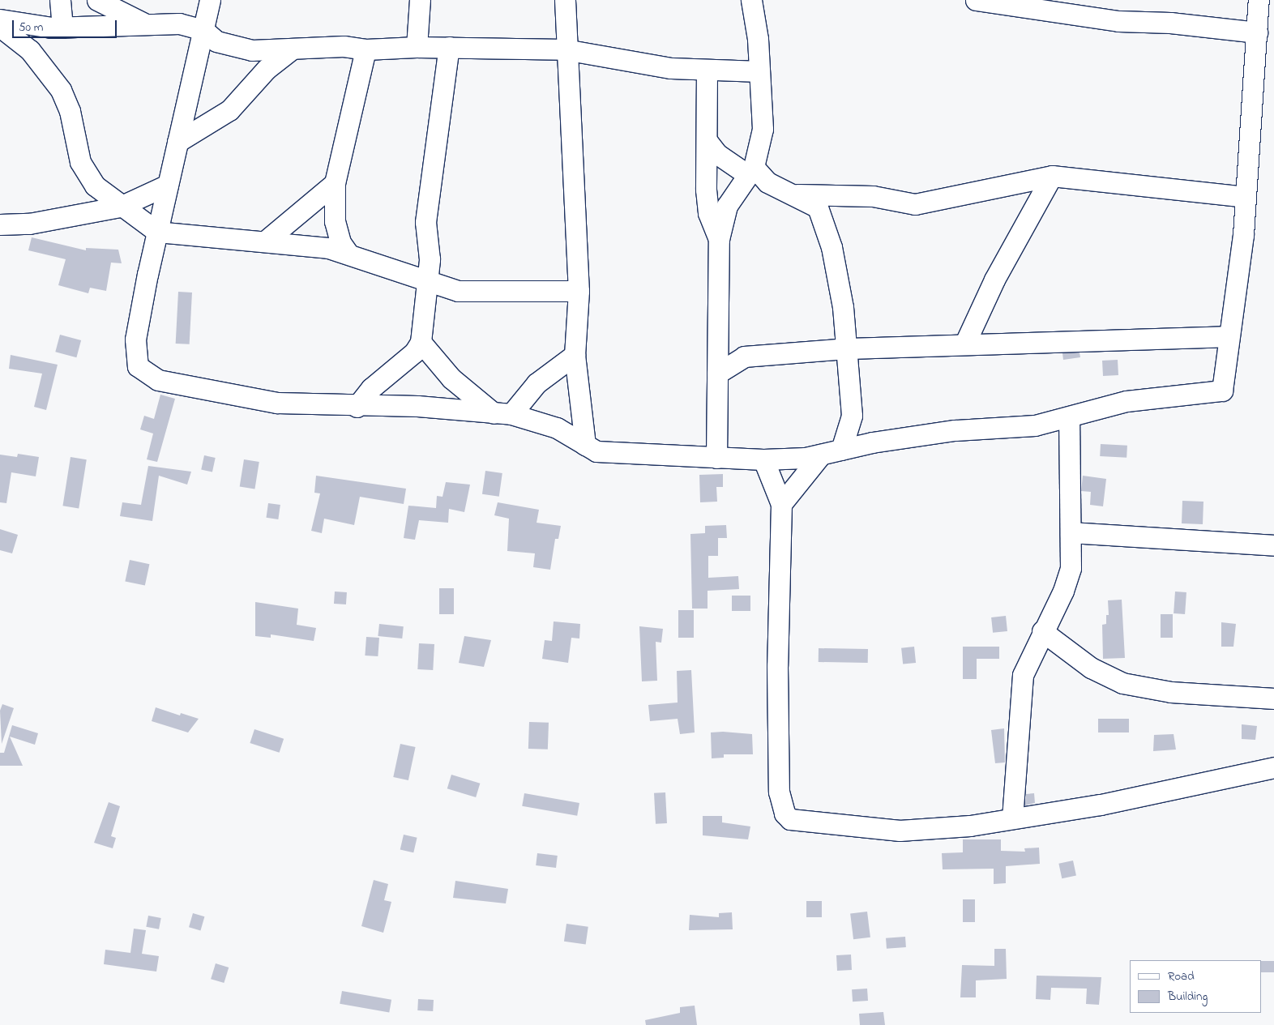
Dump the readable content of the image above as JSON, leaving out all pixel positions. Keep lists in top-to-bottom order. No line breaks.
{"legend":["Road","Building"],"scale_bar":"50 m"}
